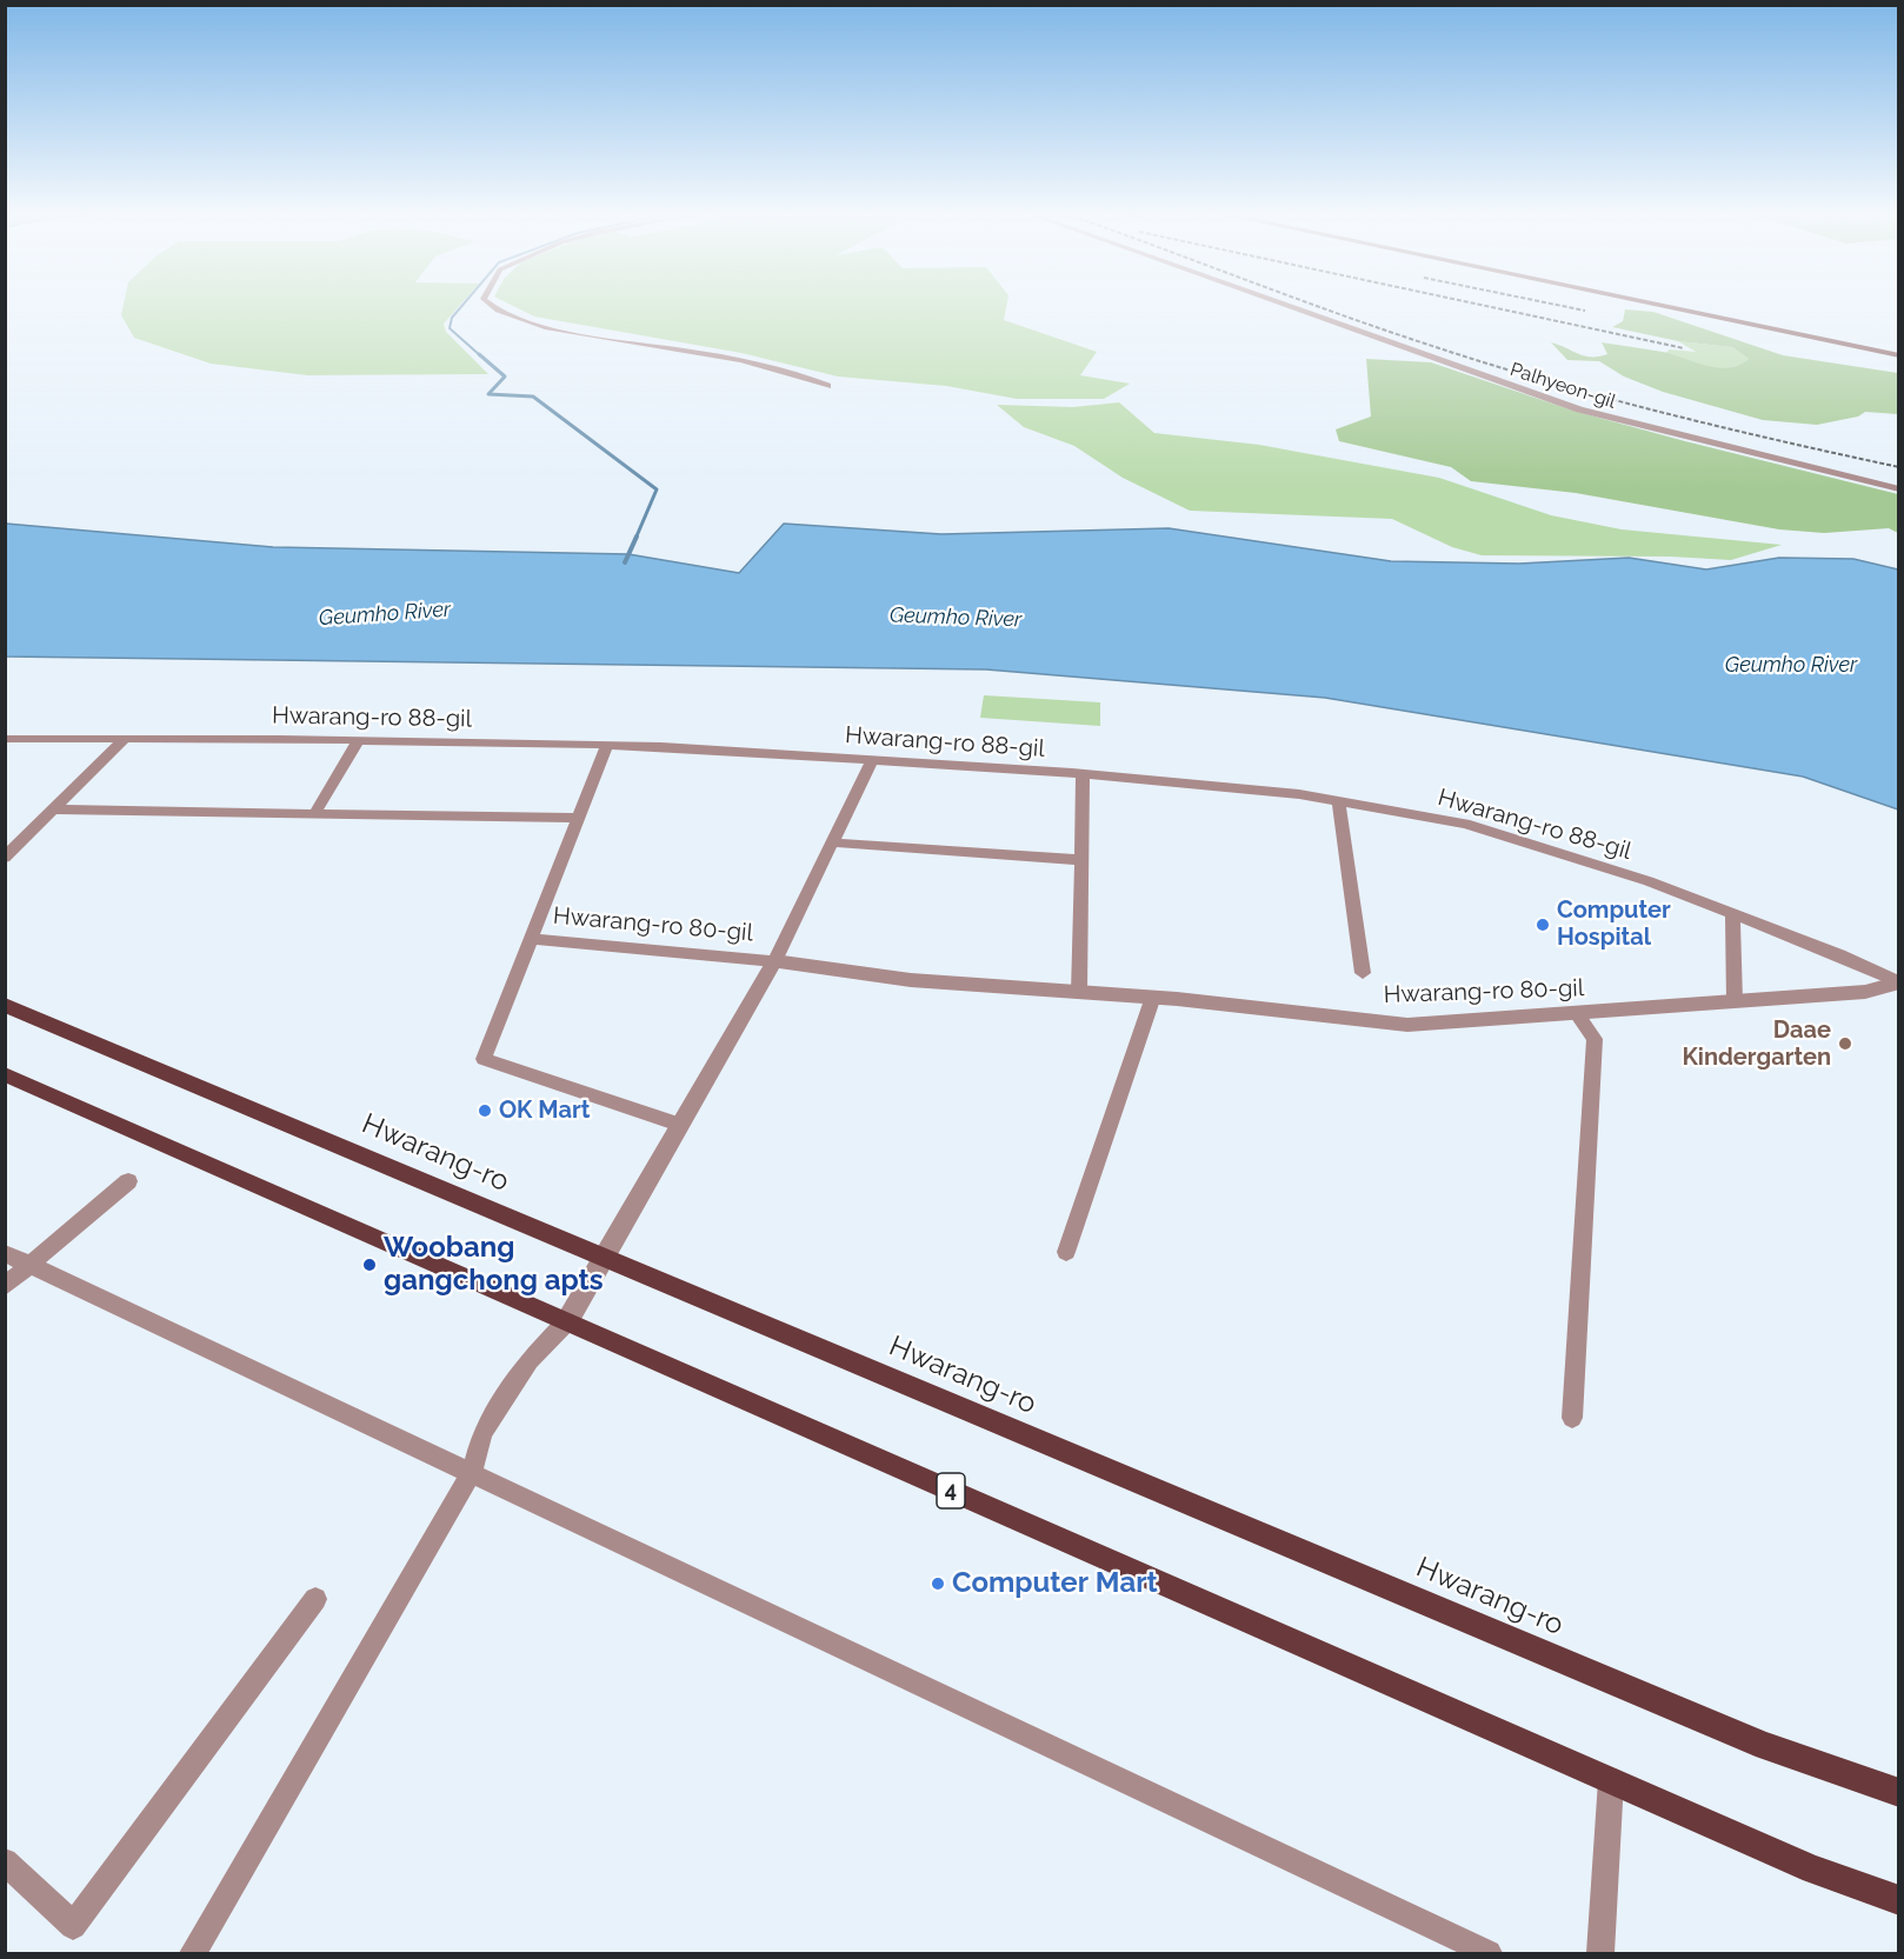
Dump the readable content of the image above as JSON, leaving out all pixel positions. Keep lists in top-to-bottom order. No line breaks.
{"streets":{"main road":["Hwarang-ro","4"],"street":["Palhyeon-gil","Hwarang-ro 88-gil","Hwarang-ro 80-gil"]},"crossings":[["Hwarang-ro 88-gil","Hwarang-ro 80-gil"],["Hwarang-ro 80-gil","Hwarang-ro"],["Hwarang-ro 80-gil","4"]],"water":["Geumho River"],"places":["Computer Hospital","Daae Kindergarten","OK Mart","Woobang gangchong apts","Computer Mart"]}
